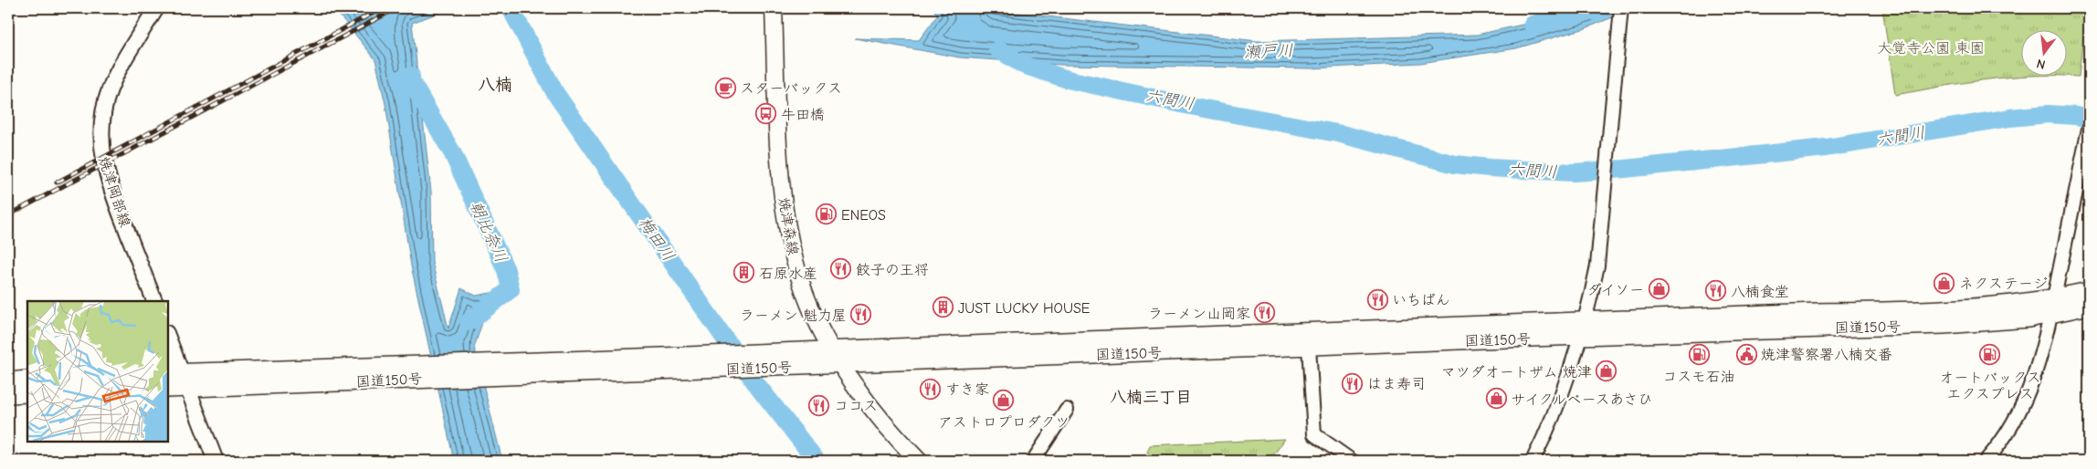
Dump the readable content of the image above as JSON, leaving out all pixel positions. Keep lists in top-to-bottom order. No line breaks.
{"streets":{"highway":["国道150号"],"main road":["焼津岡部線","焼津森線"]},"crossings":[["焼津森線","国道150号"]],"districts":["八楠","八楠三丁目"],"water":["瀬戸川","六間川","朝比奈川","梅田川"],"parks":["大覚寺公園 東園"],"places":{"cafe":["スターバックス"],"bus stop":["牛田橋"],"fuel station":["ENEOS","コスモ石油","オートバックス エクスプレス"],"restaurant":["餃子の王将","八楠食堂","いちばん","ラーメン山岡家","ラーメン 魁力屋","はま寿司","すき家","ココス"],"building":["石原水産","JUST LUCKY HOUSE"],"shop":["ネクステージ","ダイソー","マツダオートザム 焼津","サイクルベースあさひ","アストロプロダクツ"],"public building":["焼津警察署八楠交番"]},"north":"bottom"}
